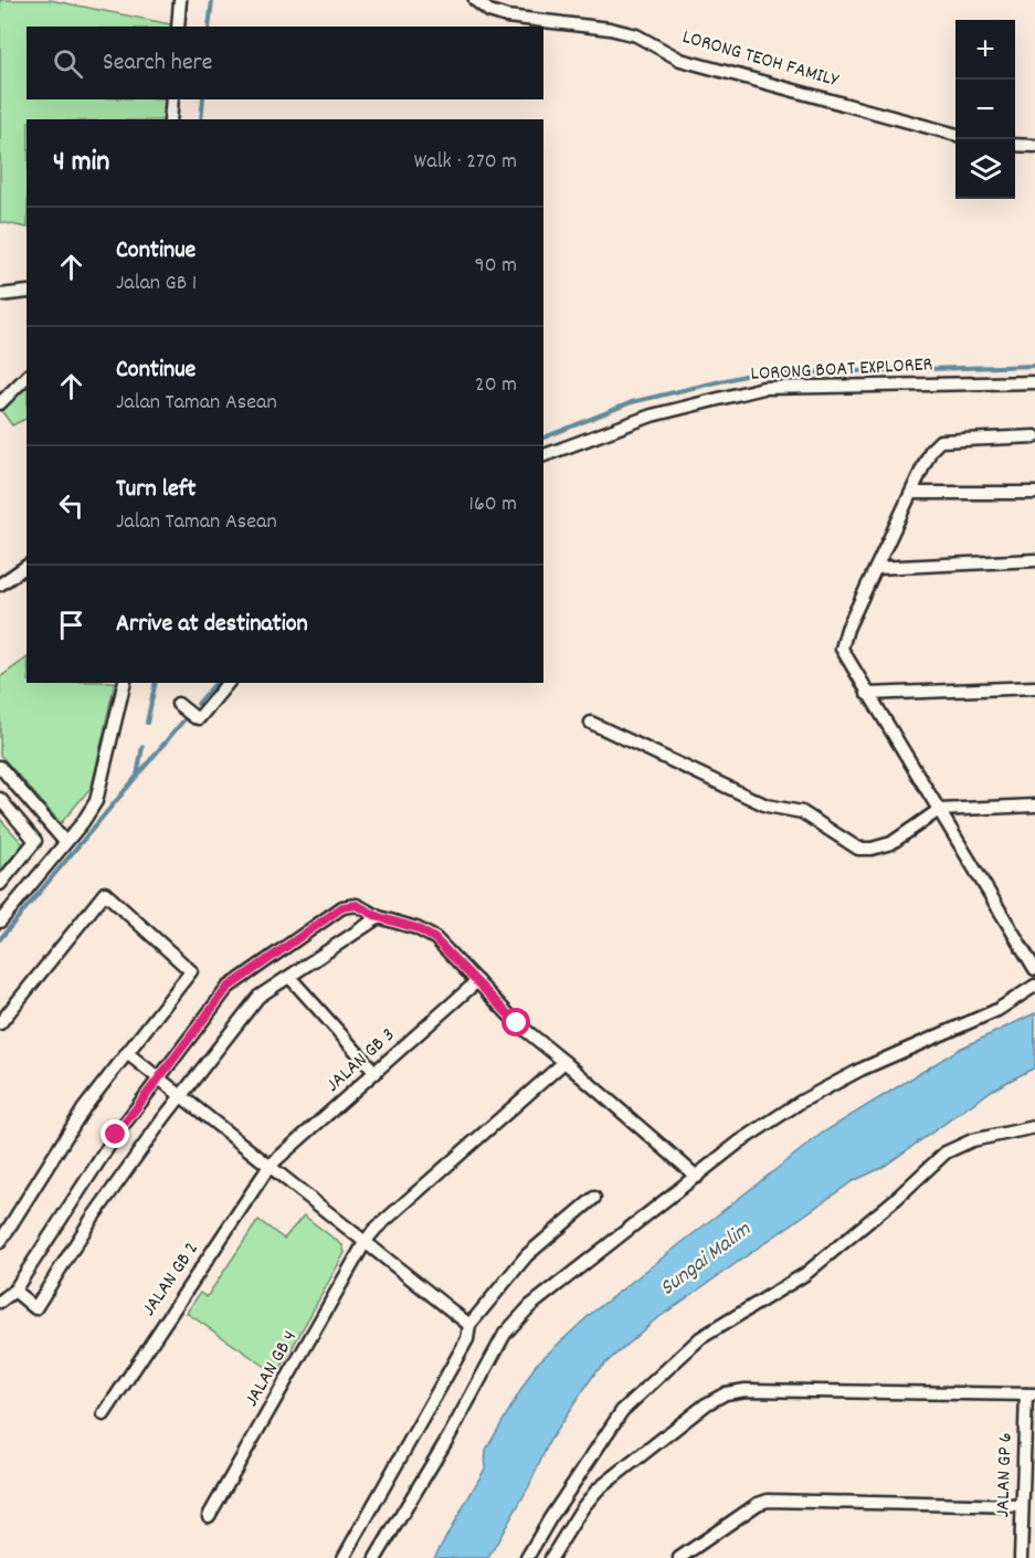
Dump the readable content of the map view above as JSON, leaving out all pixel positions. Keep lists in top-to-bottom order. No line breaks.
{"streets":{"street":["LORONG TEOH FAMILY","LORONG BOAT EXPLORER","JALAN GB 3","JALAN GB 2","JALAN GB 4","JALAN GP 6"]},"crossings":[["JALAN GB 3","JALAN GB 2"]],"water":["Sungai Malim"],"page":{"map_buttons":["+","−"],"search":"Search here","heading":["4 min","Walk · 270 m"],"list":[["Continue","Jalan GB 1","90 m"],["Continue","Jalan Taman Asean","20 m"],["Turn left","Jalan Taman Asean","160 m"],"Arrive at destination"]}}
